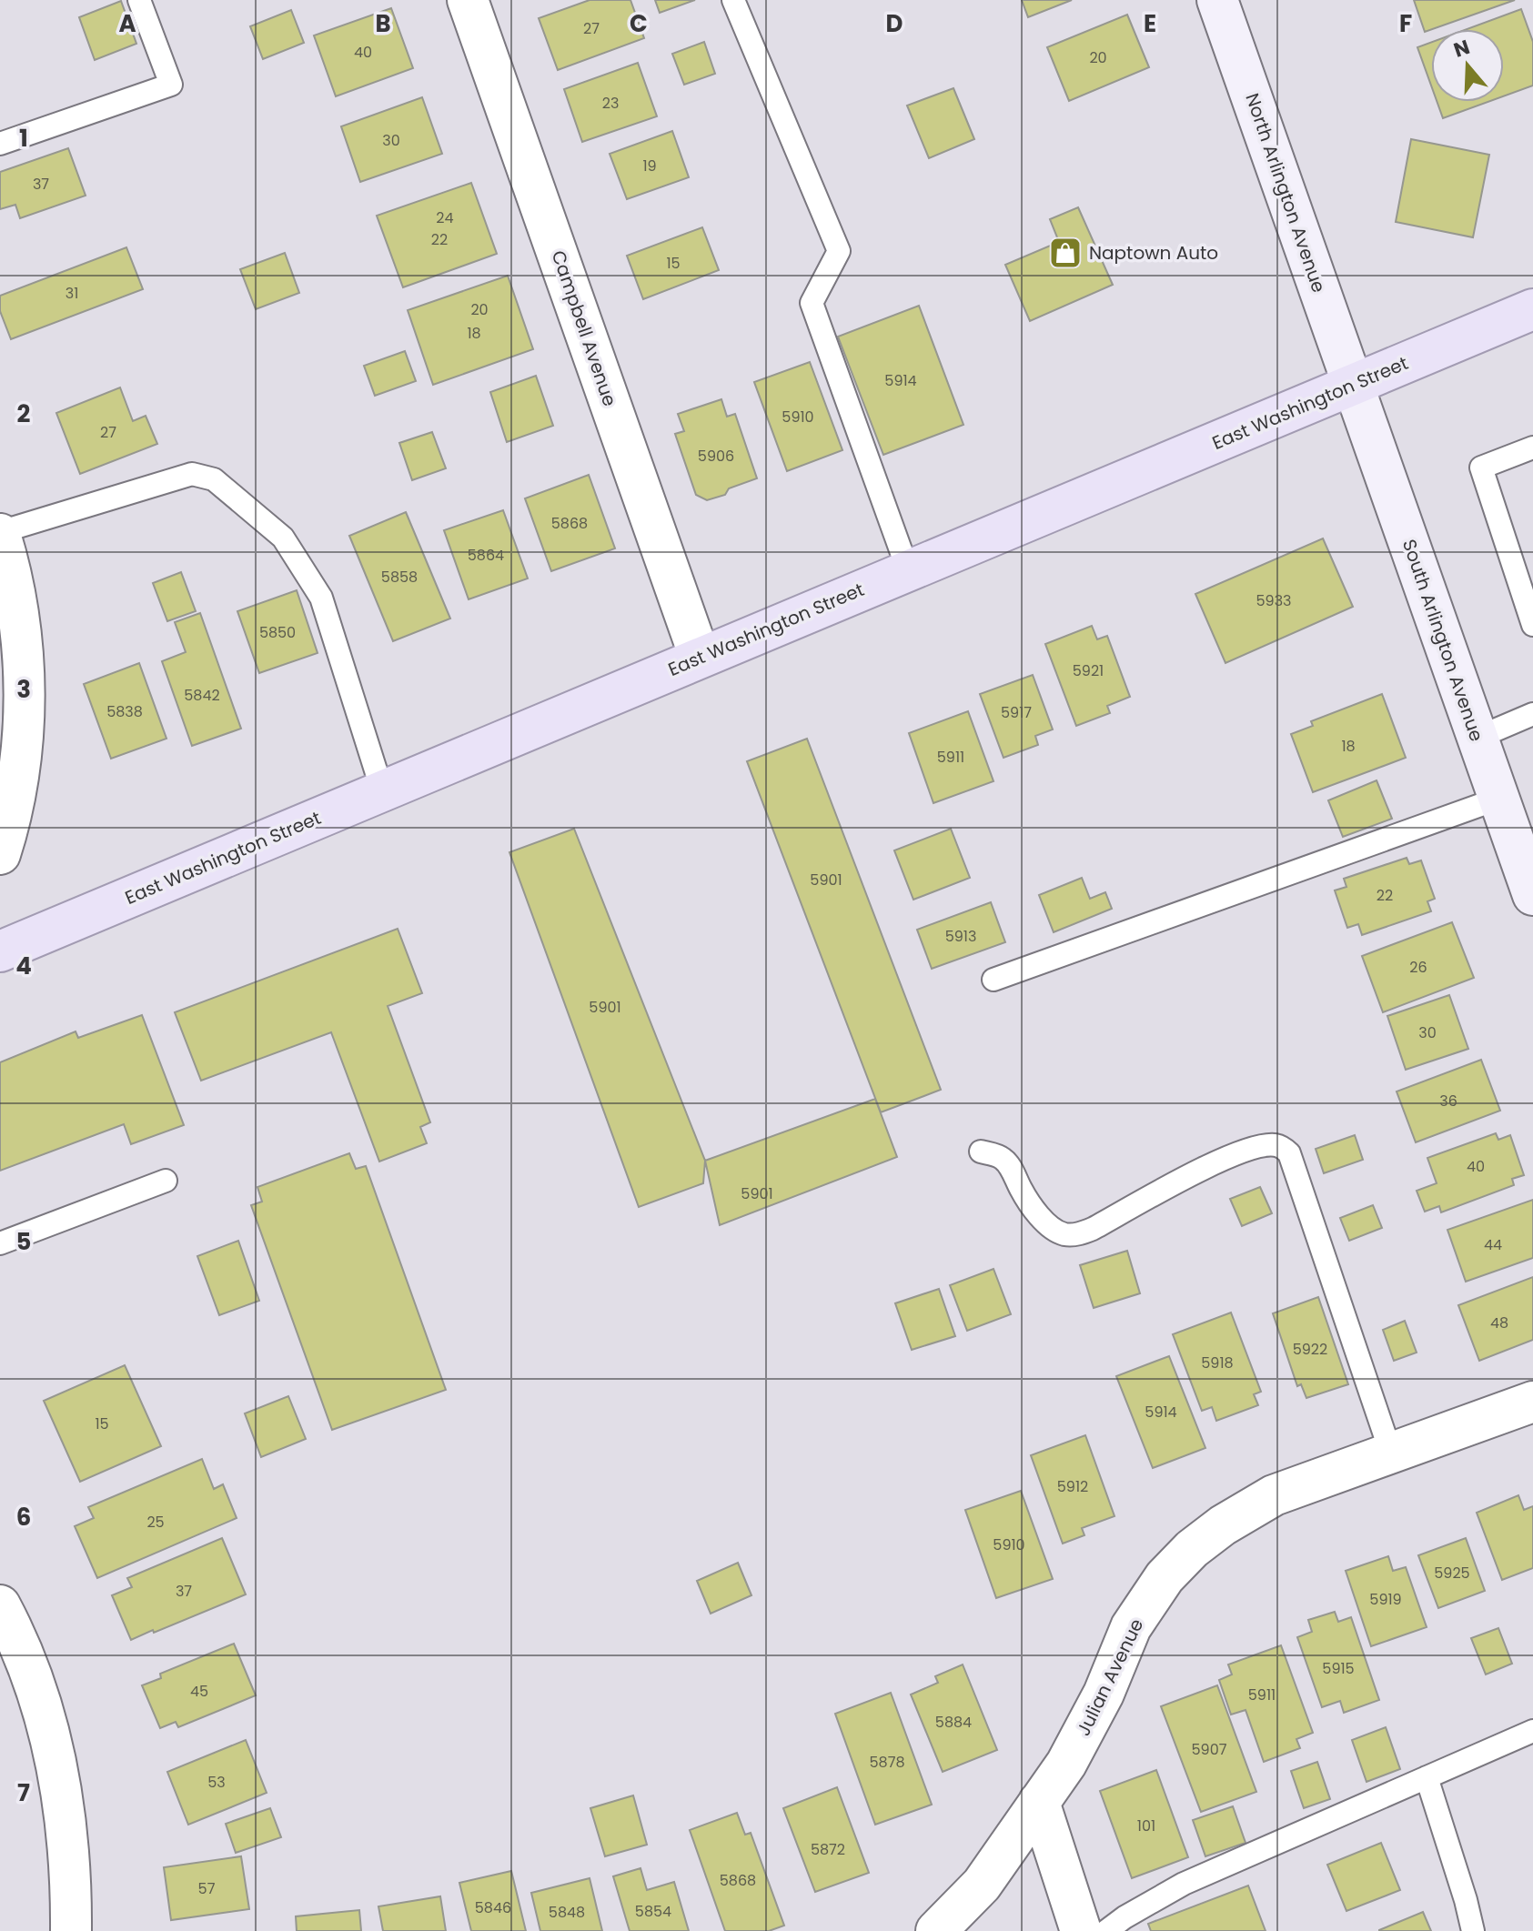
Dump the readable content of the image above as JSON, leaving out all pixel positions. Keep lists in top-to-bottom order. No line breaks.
{"streets":{"main road":["North Arlington Avenue","East Washington Street","South Arlington Avenue"],"street":["Campbell Avenue","Julian Avenue"]},"crossings":[["North Arlington Avenue","East Washington Street"],["North Arlington Avenue","South Arlington Avenue"],["Campbell Avenue","East Washington Street"],["East Washington Street","South Arlington Avenue"]],"places":{"shop":["Naptown Auto"]},"house_numbers":["27","40","20","23","30","19","37","24","22","15","31","20","18","5914","5910","27","5906","5868","5864","5858","5933","5850","5921","5842","5838","5917","18","5911","5901","22","5913","26","5901","30","36","40","5901","44","48","5922","5918","5914","15","5912","25","5910","5925","37","5919","5915","45","5911","5884","5907","5878","53","101","5872","5868","57","5846","5854","5848"],"north":"top","grid":{"columns":["A","B","C","D","E","F"],"rows":["1","2","3","4","5","6","7"]}}
